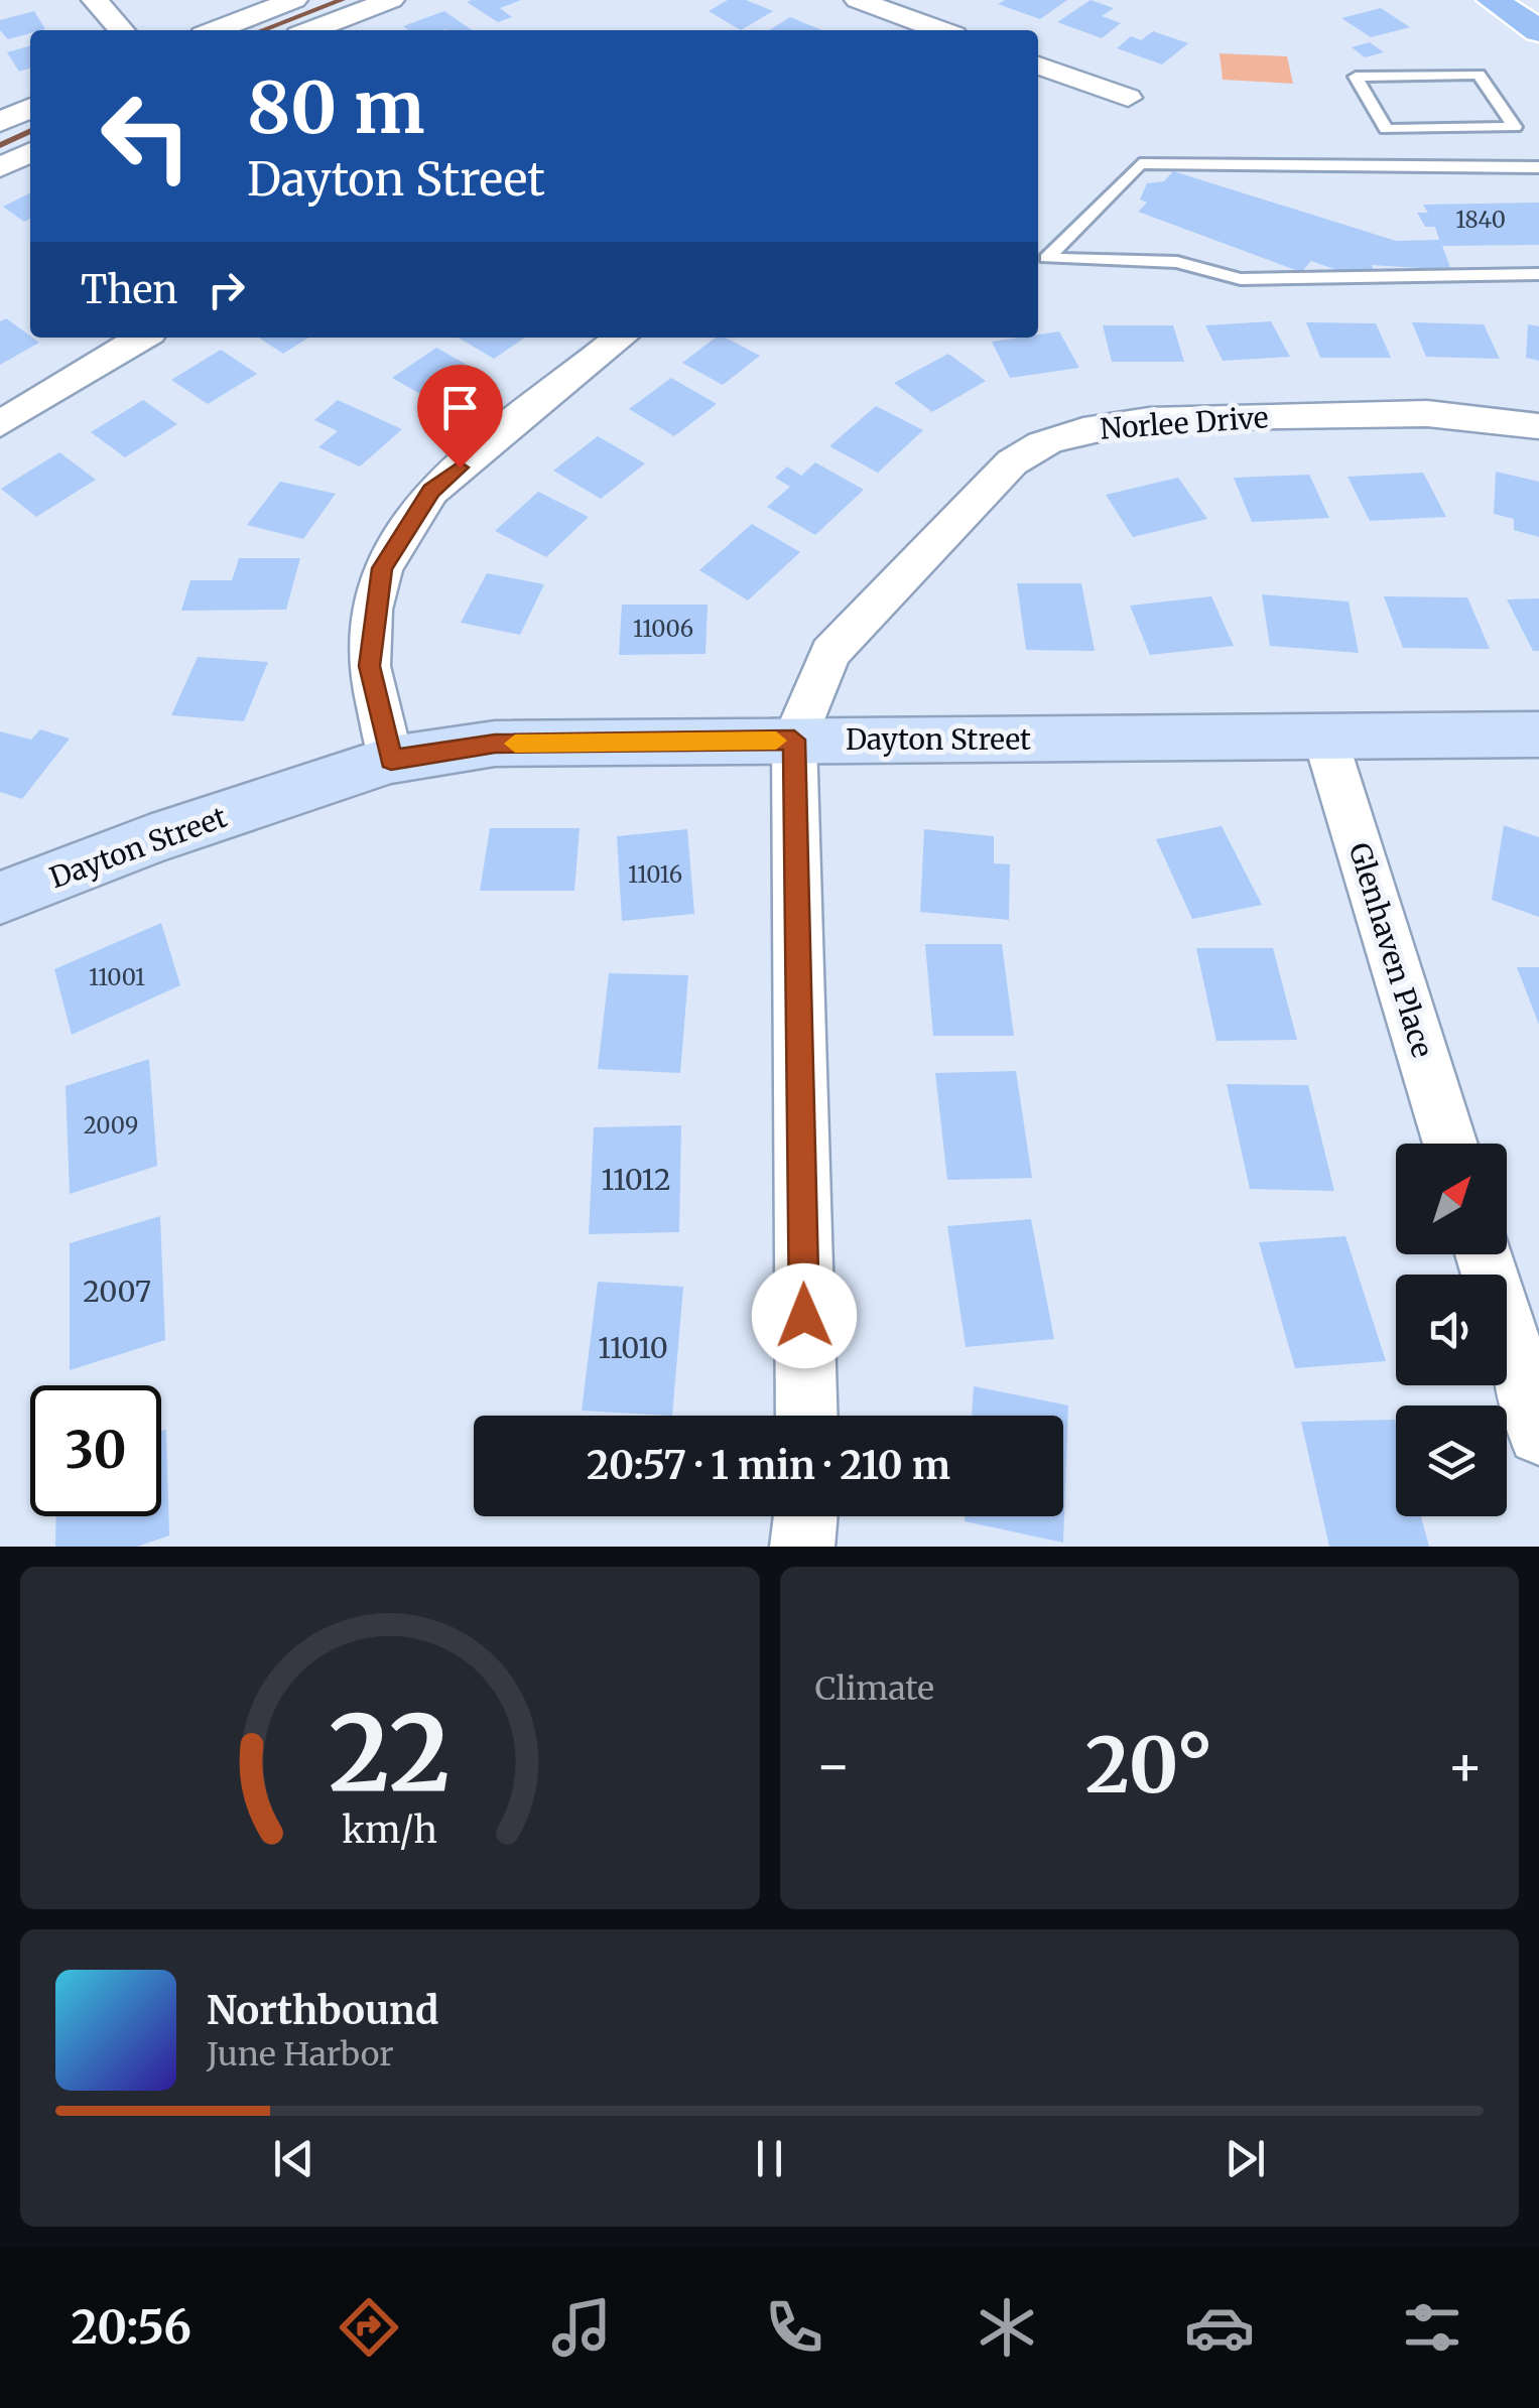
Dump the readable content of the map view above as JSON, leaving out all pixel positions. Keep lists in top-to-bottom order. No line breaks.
{"streets":{"street":["Norlee Drive","Dayton Street","Glenhaven Place"]},"crossings":[["Norlee Drive","Dayton Street"],["Dayton Street","Glenhaven Place"]],"house_numbers":["1840","11006","11016","11001","2009","11012","2007","11010"],"north":"top right","page":{"turn":["80 m","Dayton Street"],"then":"Then","limit":"30","trip":"20:57 · 1 min · 210 m","tile":"Climate","heat":["−","20°","+"],"song":["Northbound","June Harbor"],"tabs":"20:56","gauge":["22","km/h"]}}
